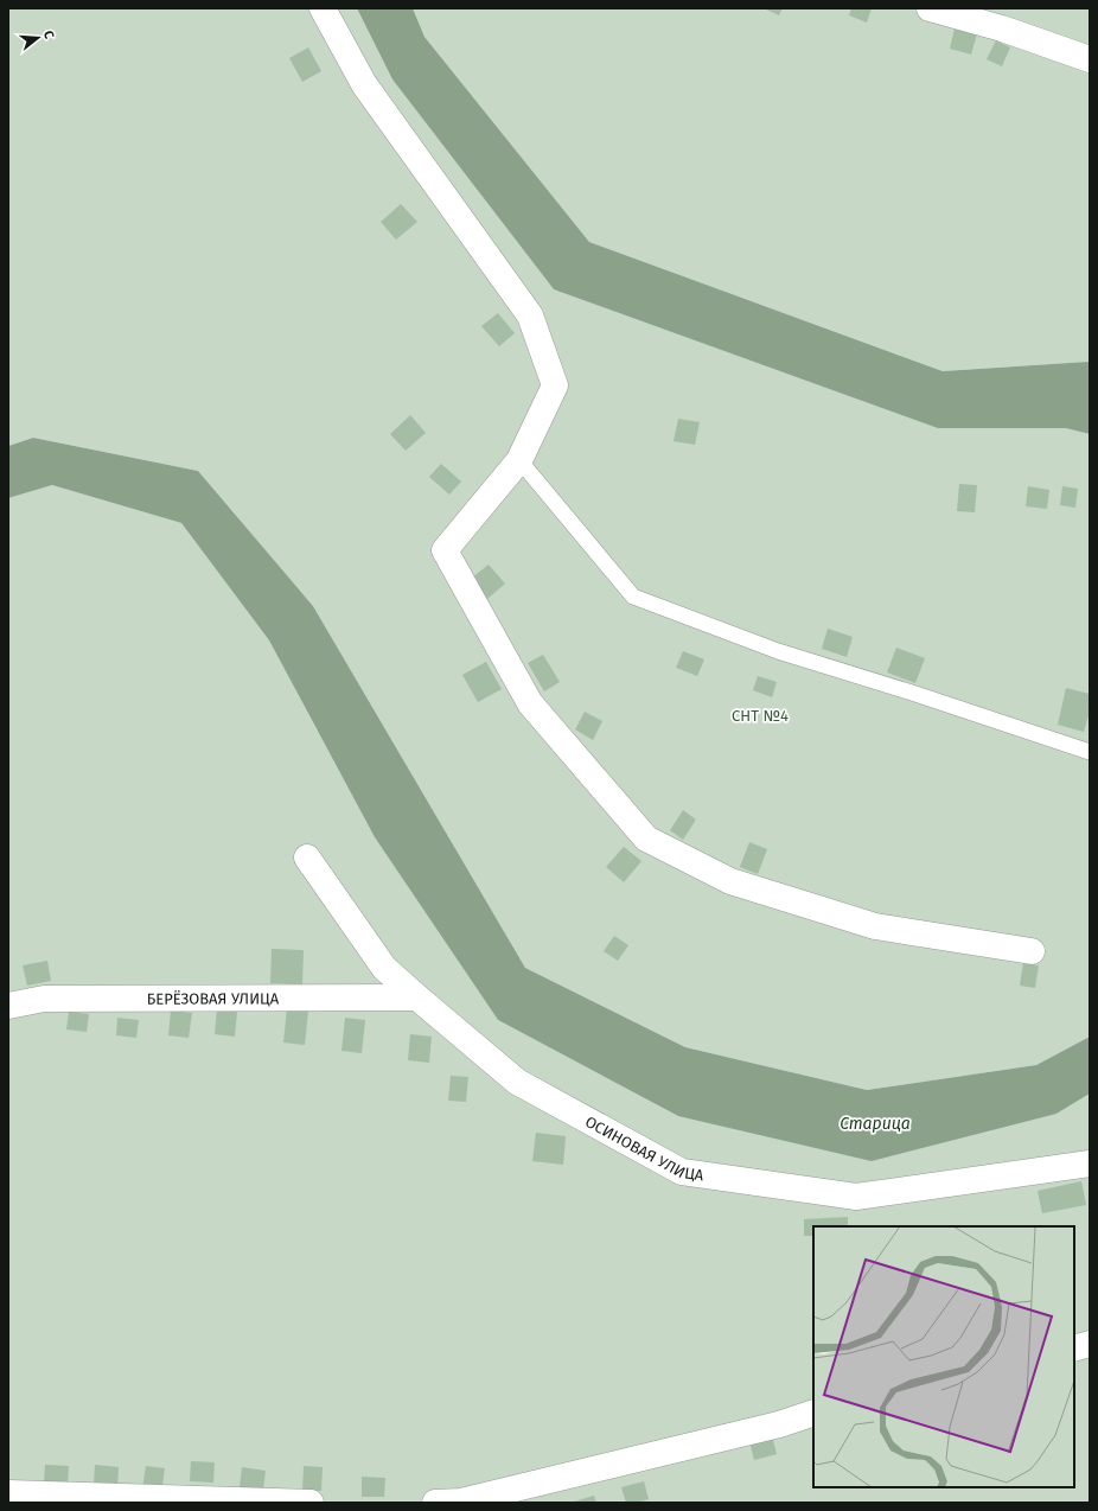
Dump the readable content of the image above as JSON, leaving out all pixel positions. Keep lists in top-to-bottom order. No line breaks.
{"streets":{"street":["БЕРЁЗОВАЯ УЛИЦА","ОСИНОВАЯ УЛИЦА"]},"crossings":[["БЕРЁЗОВАЯ УЛИЦА","ОСИНОВАЯ УЛИЦА"]],"water":["Старица"],"parks":["СНТ №4"],"north":"right"}
